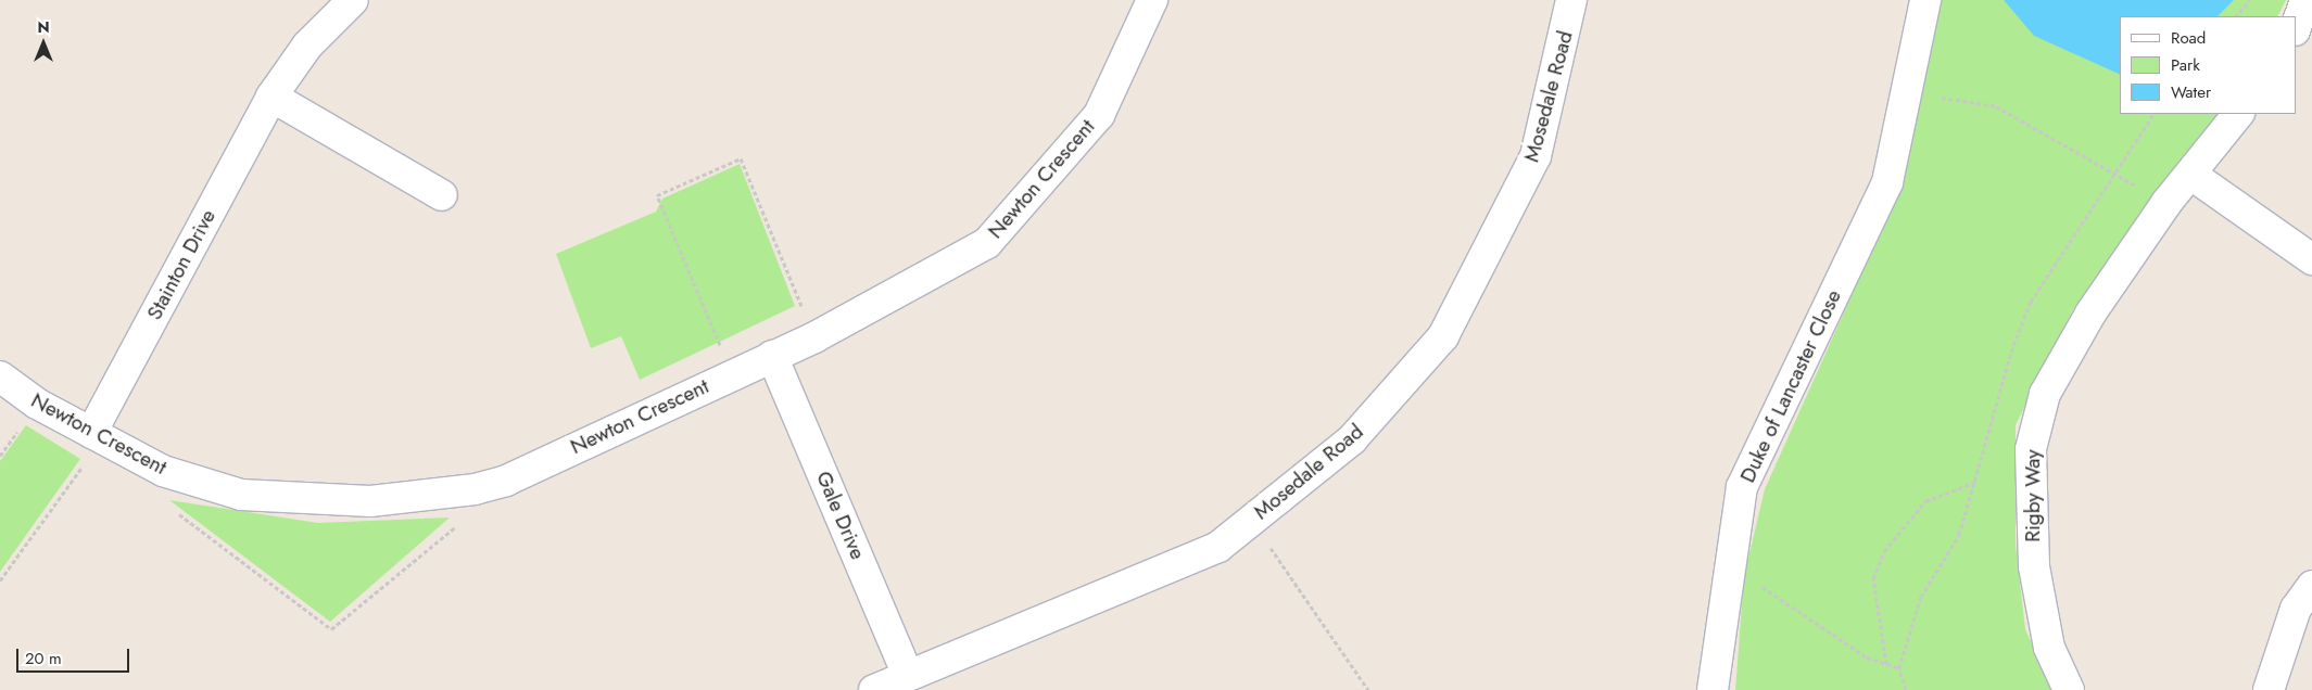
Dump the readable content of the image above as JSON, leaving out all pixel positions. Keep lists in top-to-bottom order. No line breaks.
{"streets":{"street":["Mosedale Road","Newton Crescent","Stainton Drive","Duke of Lancaster Close","Rigby Way","Gale Drive"]},"crossings":[["Mosedale Road","Gale Drive"],["Newton Crescent","Stainton Drive"],["Newton Crescent","Gale Drive"]],"legend":["Road","Park","Water"],"scale_bar":"20 m","north":"top"}
